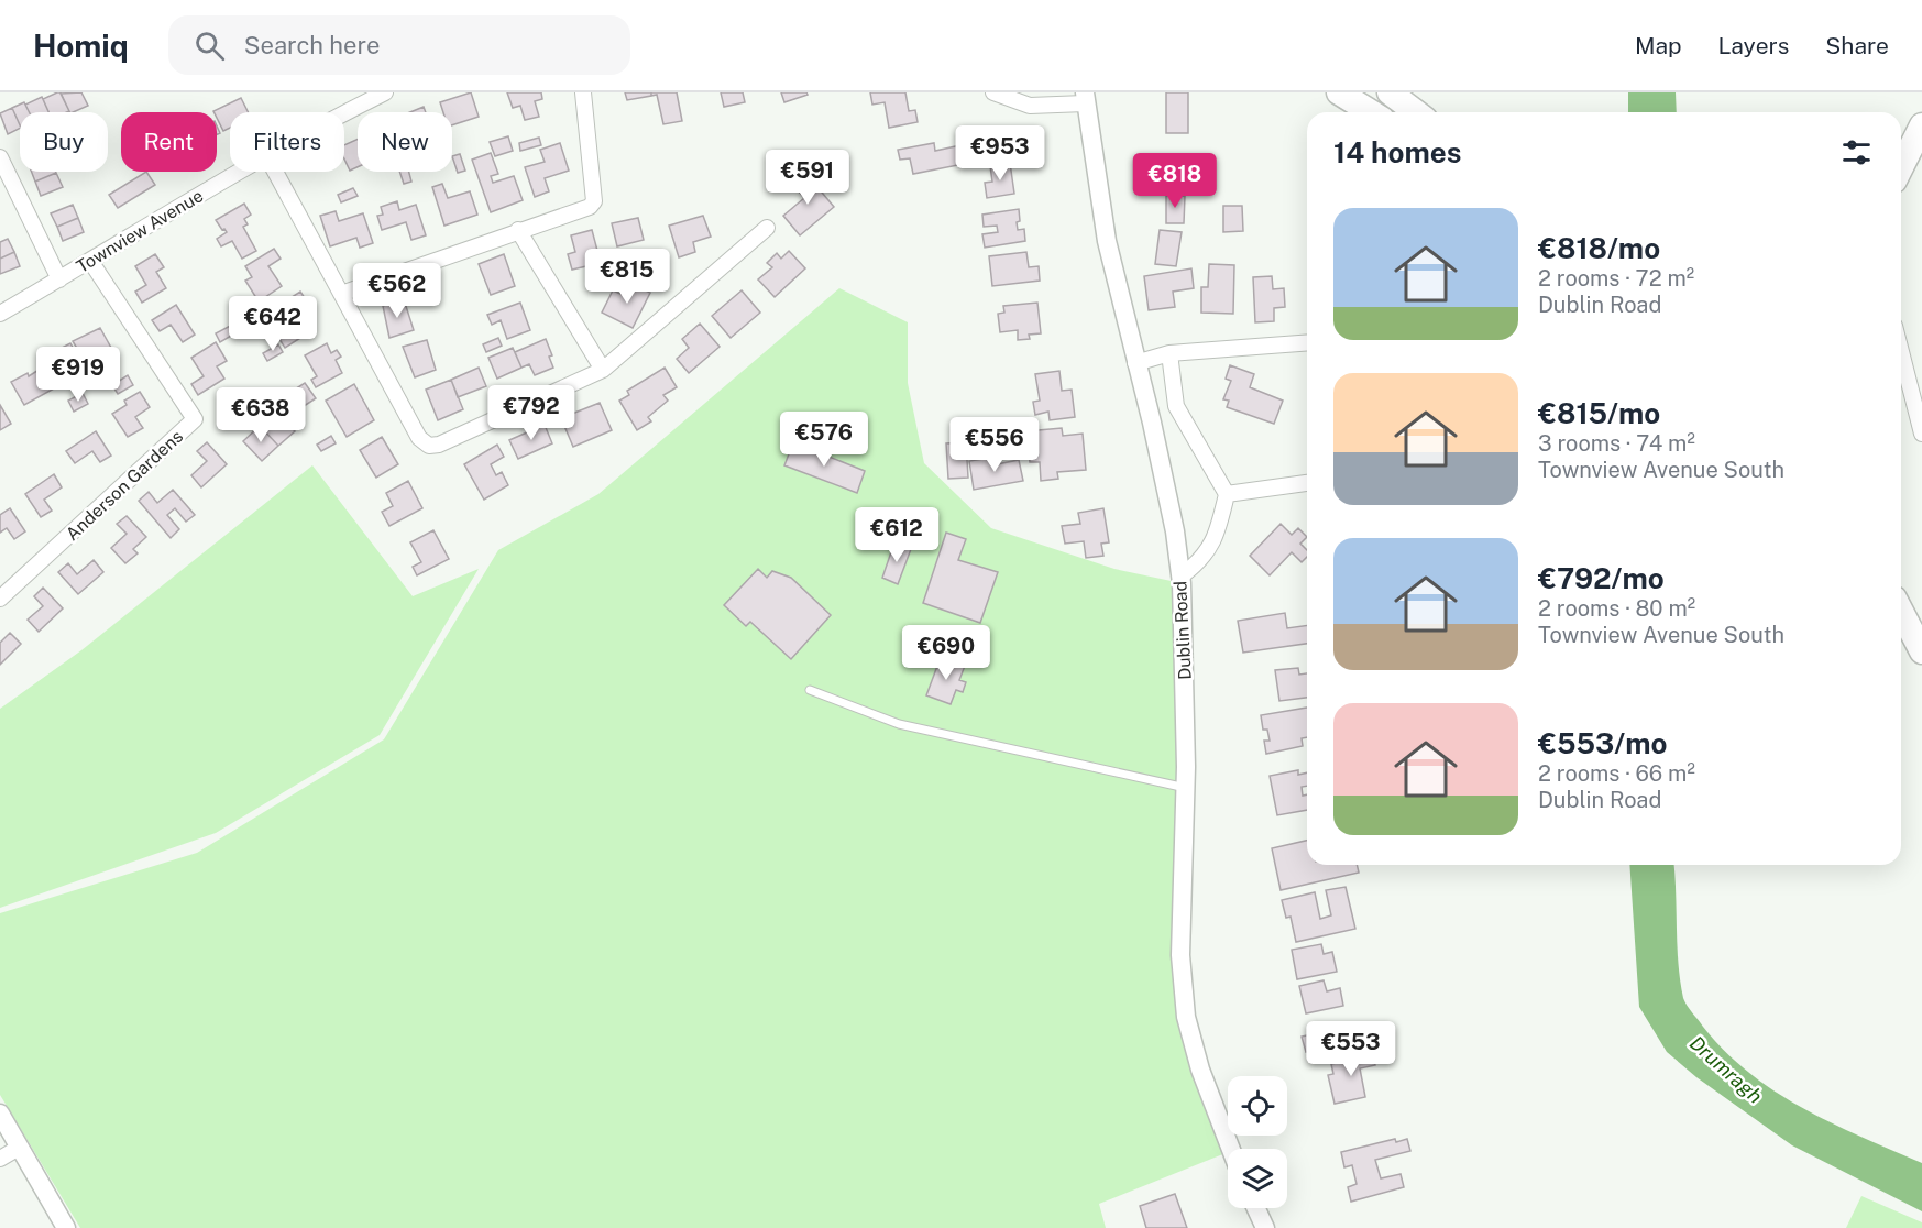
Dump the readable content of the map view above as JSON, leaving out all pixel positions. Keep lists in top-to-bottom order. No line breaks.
{"streets":{"street":["Townview Avenue","Anderson Gardens","Dublin Road"]},"crossings":[["Townview Avenue","Anderson Gardens"]],"water":["Drumragh"],"page":{"header":"Homiq","search":"Search here","nav":["Map","Layers","Share"],"chip":["Buy","Rent","Filters","New"],"heading":"14 homes","price":["€953","€591","€818","€815","€562","€642","€919","€792","€638","€576","€556","€612","€690","€553"],"list":[{"name":"€818/mo","note":"2 rooms · 72 m² · Dublin Road"},{"name":"€815/mo","note":"3 rooms · 74 m² · Townview Avenue South"},{"name":"€792/mo","note":"2 rooms · 80 m² · Townview Avenue South"},{"name":"€553/mo","note":"2 rooms · 66 m² · Dublin Road"}]}}
